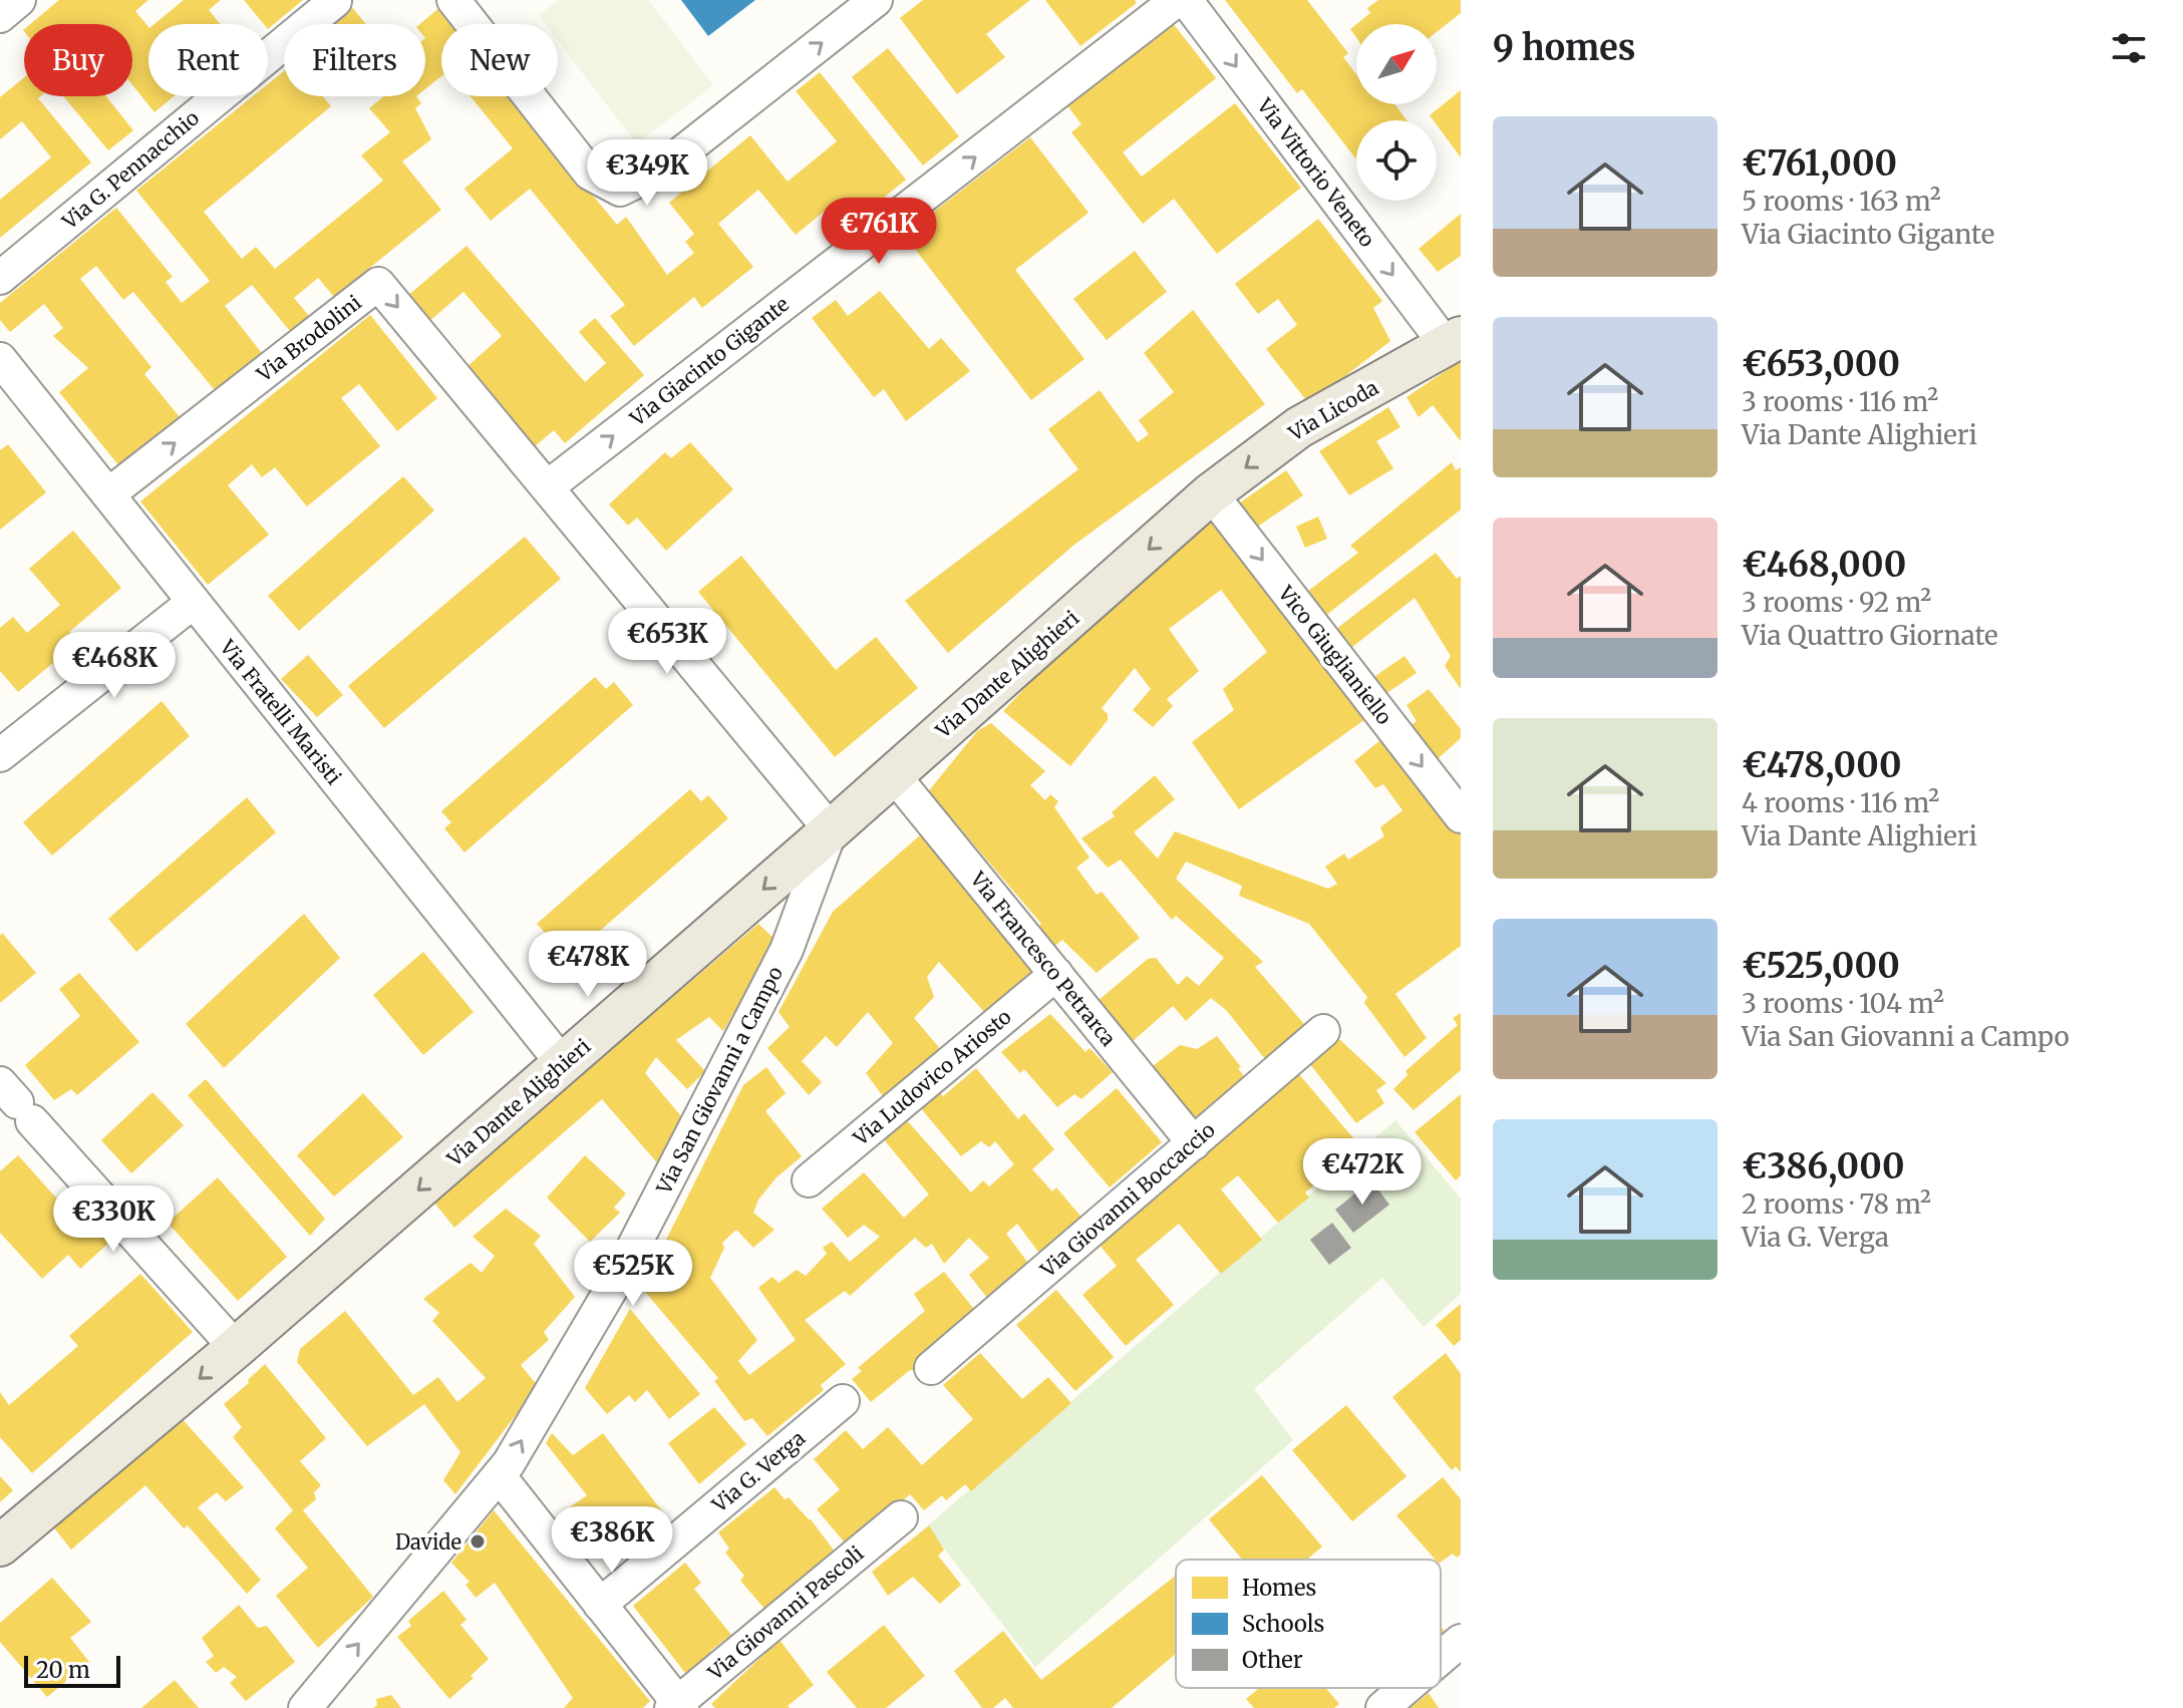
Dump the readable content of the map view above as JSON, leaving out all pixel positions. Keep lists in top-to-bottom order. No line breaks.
{"streets":{"main road":["Via Licoda","Via Dante Alighieri"],"street":["Via G. Pennacchio","Via Vittorio Veneto","Via Brodolini","Via Giacinto Gigante","Vico Giuglianiello","Via Fratelli Maristi","Via Francesco Petrarca","Via Ludovico Ariosto","Via San Giovanni a Campo","Via Giovanni Boccaccio","Via G. Verga","Via Giovanni Pascoli"]},"crossings":[["Via Vittorio Veneto","Via Licoda"],["Via Brodolini","Via Giacinto Gigante"],["Via Brodolini","Via Fratelli Maristi"],["Via Licoda","Vico Giuglianiello"],["Via Licoda","Via Dante Alighieri"],["Vico Giuglianiello","Via Dante Alighieri"],["Via Dante Alighieri","Via Fratelli Maristi"],["Via Dante Alighieri","Via Francesco Petrarca"],["Via Dante Alighieri","Via San Giovanni a Campo"],["Via Francesco Petrarca","Via Ludovico Ariosto"],["Via Francesco Petrarca","Via Giovanni Boccaccio"]],"one_way":["Via Vittorio Veneto","Via Giacinto Gigante","Via Licoda","Vico Giuglianiello","Via Dante Alighieri","Via San Giovanni a Campo"],"places":["Davide"],"legend":["Homes","Schools","Other"],"scale_bar":"20 m","north":"top right","page":{"heading":"9 homes","chip":["Buy","Rent","Filters","New"],"list":[{"name":"€761,000","note":"5 rooms · 163 m² · Via Giacinto Gigante"},{"name":"€653,000","note":"3 rooms · 116 m² · Via Dante Alighieri"},{"name":"€468,000","note":"3 rooms · 92 m² · Via Quattro Giornate"},{"name":"€478,000","note":"4 rooms · 116 m² · Via Dante Alighieri"},{"name":"€525,000","note":"3 rooms · 104 m² · Via San Giovanni a Campo"},{"name":"€386,000","note":"2 rooms · 78 m² · Via G. Verga"}],"price":["€349K","€761K","€653K","€468K","€478K","€472K","€330K","€525K","€386K"],"scale":"20 m"}}
